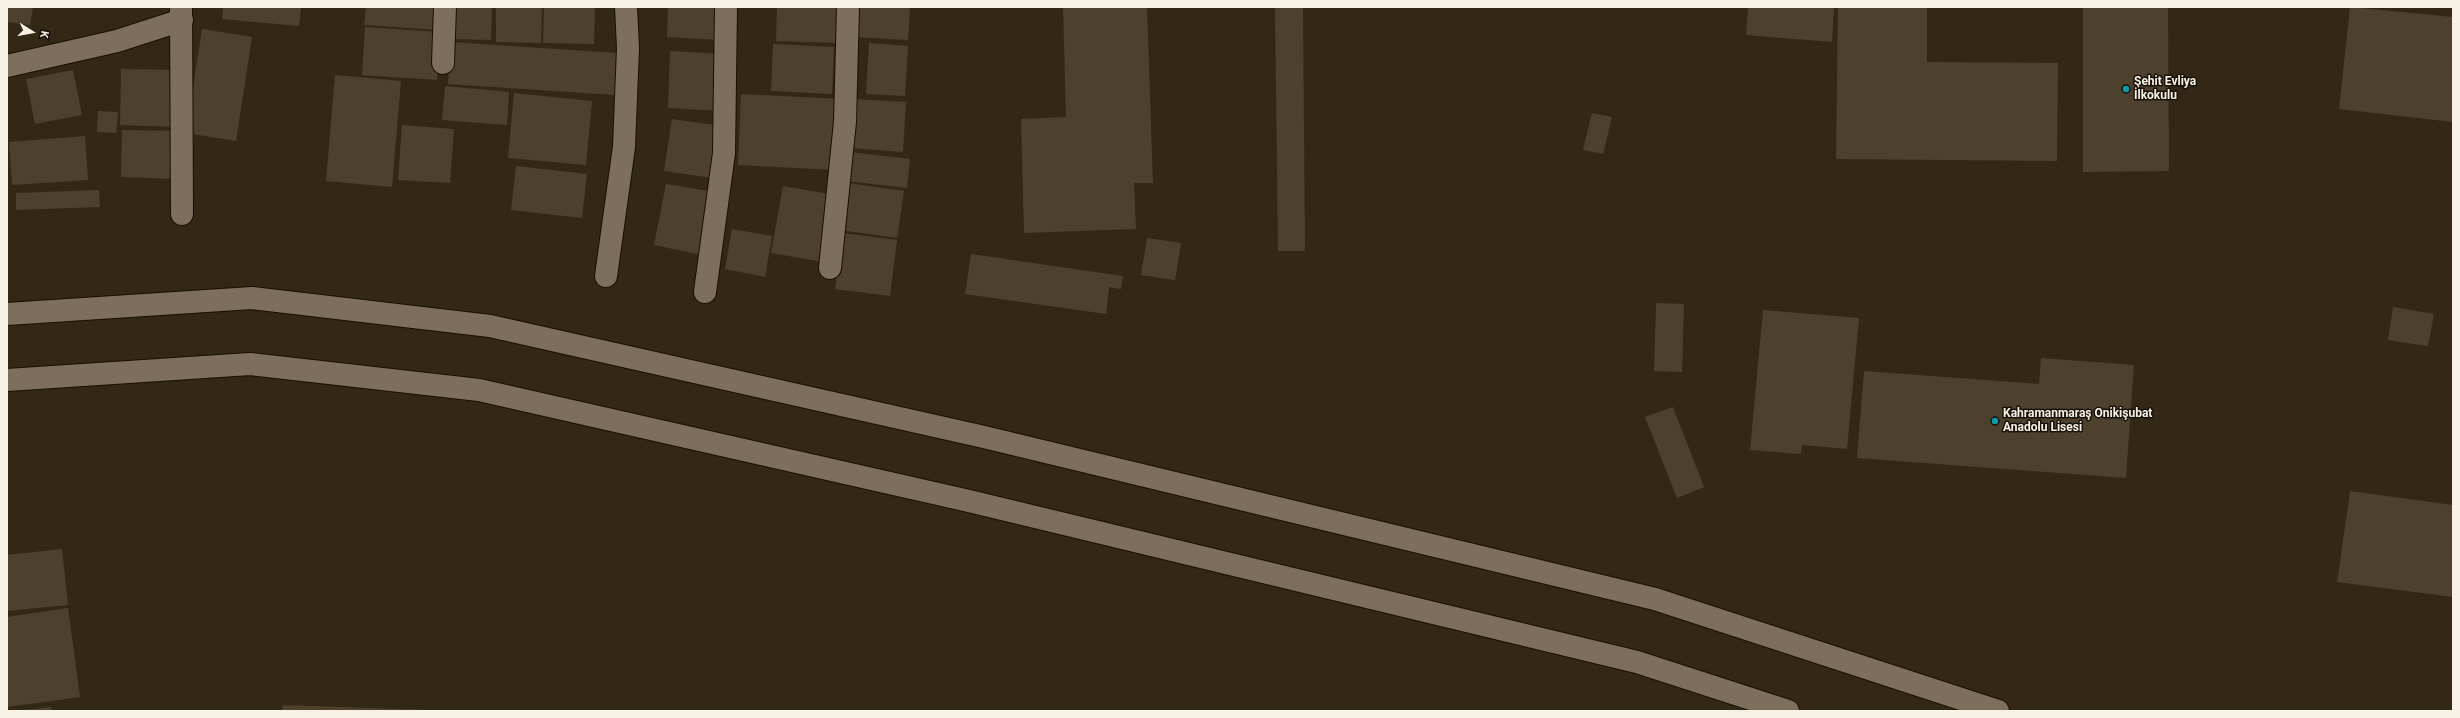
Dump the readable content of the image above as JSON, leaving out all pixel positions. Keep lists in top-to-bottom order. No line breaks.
{"places":["Şehit Evliya İlkokulu","Kahramanmaraş Onikişubat Anadolu Lisesi"],"north":"right"}
